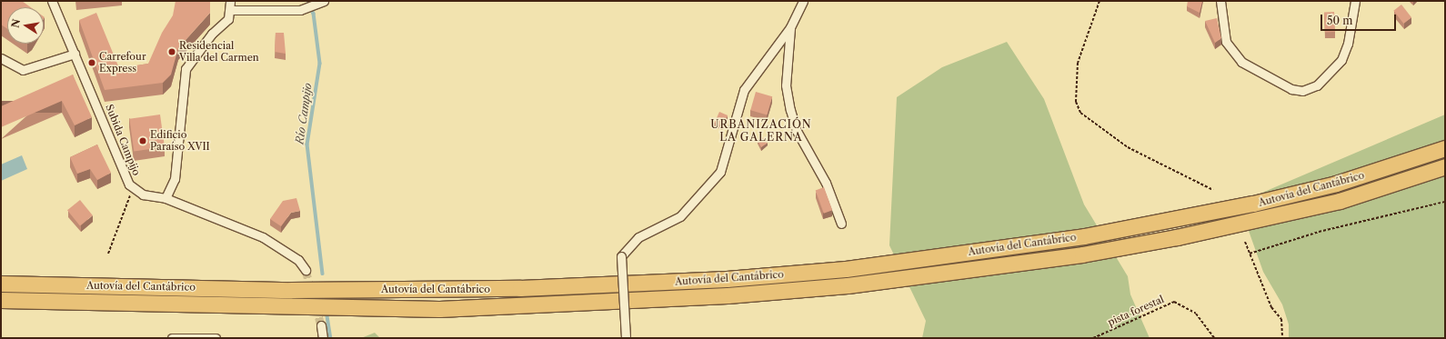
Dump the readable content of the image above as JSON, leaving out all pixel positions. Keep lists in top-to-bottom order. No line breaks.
{"streets":{"highway":["Autovía del Cantábrico"],"street":["Subida Campijo"],"path":["pista forestal"]},"districts":["URBANIZACIÓN LA GALERNA"],"water":["Río Campijo"],"places":["Residencial Villa del Carmen","Carrefour Express","Edificio Paraíso XVII"],"scale_bar":"50 m","north":"left"}
